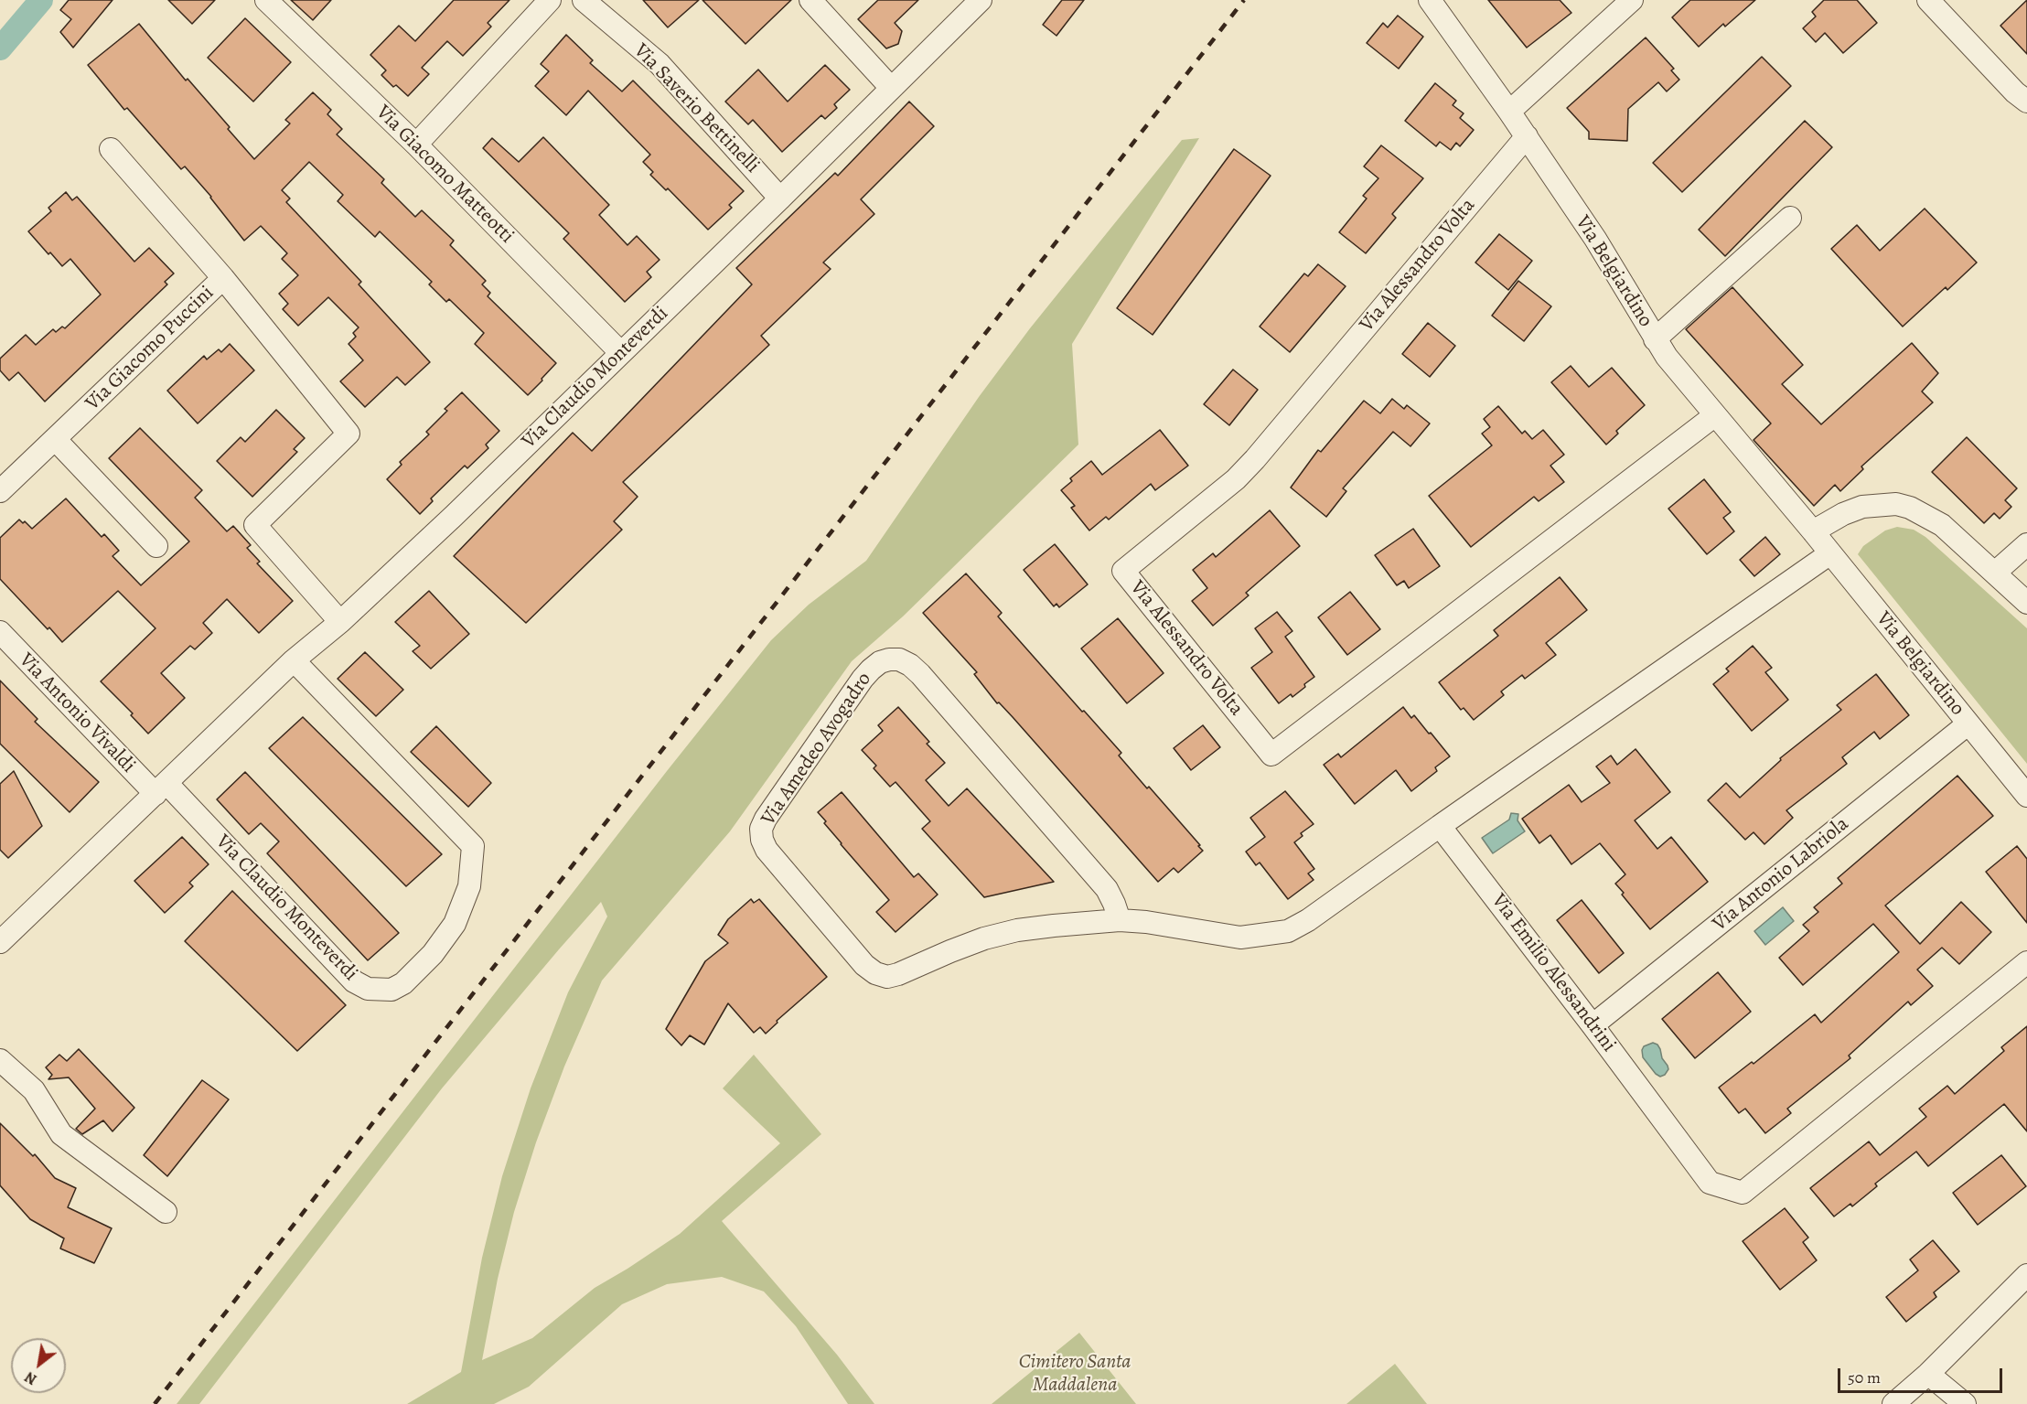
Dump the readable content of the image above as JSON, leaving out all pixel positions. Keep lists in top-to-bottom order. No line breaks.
{"streets":{"street":["Via Saverio Bettinelli","Via Giacomo Matteotti","Via Alessandro Volta","Via Belgiardino","Via Giacomo Puccini","Via Claudio Monteverdi","Via Antonio Vivaldi","Via Amedeo Avogadro","Via Antonio Labriola","Via Emilio Alessandrini"]},"crossings":[["Via Saverio Bettinelli","Via Claudio Monteverdi"],["Via Giacomo Matteotti","Via Claudio Monteverdi"],["Via Alessandro Volta","Via Belgiardino"],["Via Belgiardino","Via Antonio Labriola"],["Via Claudio Monteverdi","Via Antonio Vivaldi"],["Via Amedeo Avogadro","Via Emilio Alessandrini"],["Via Antonio Labriola","Via Emilio Alessandrini"]],"parks":["Cimitero Santa Maddalena"],"scale_bar":"50 m","north":"bottom left"}
